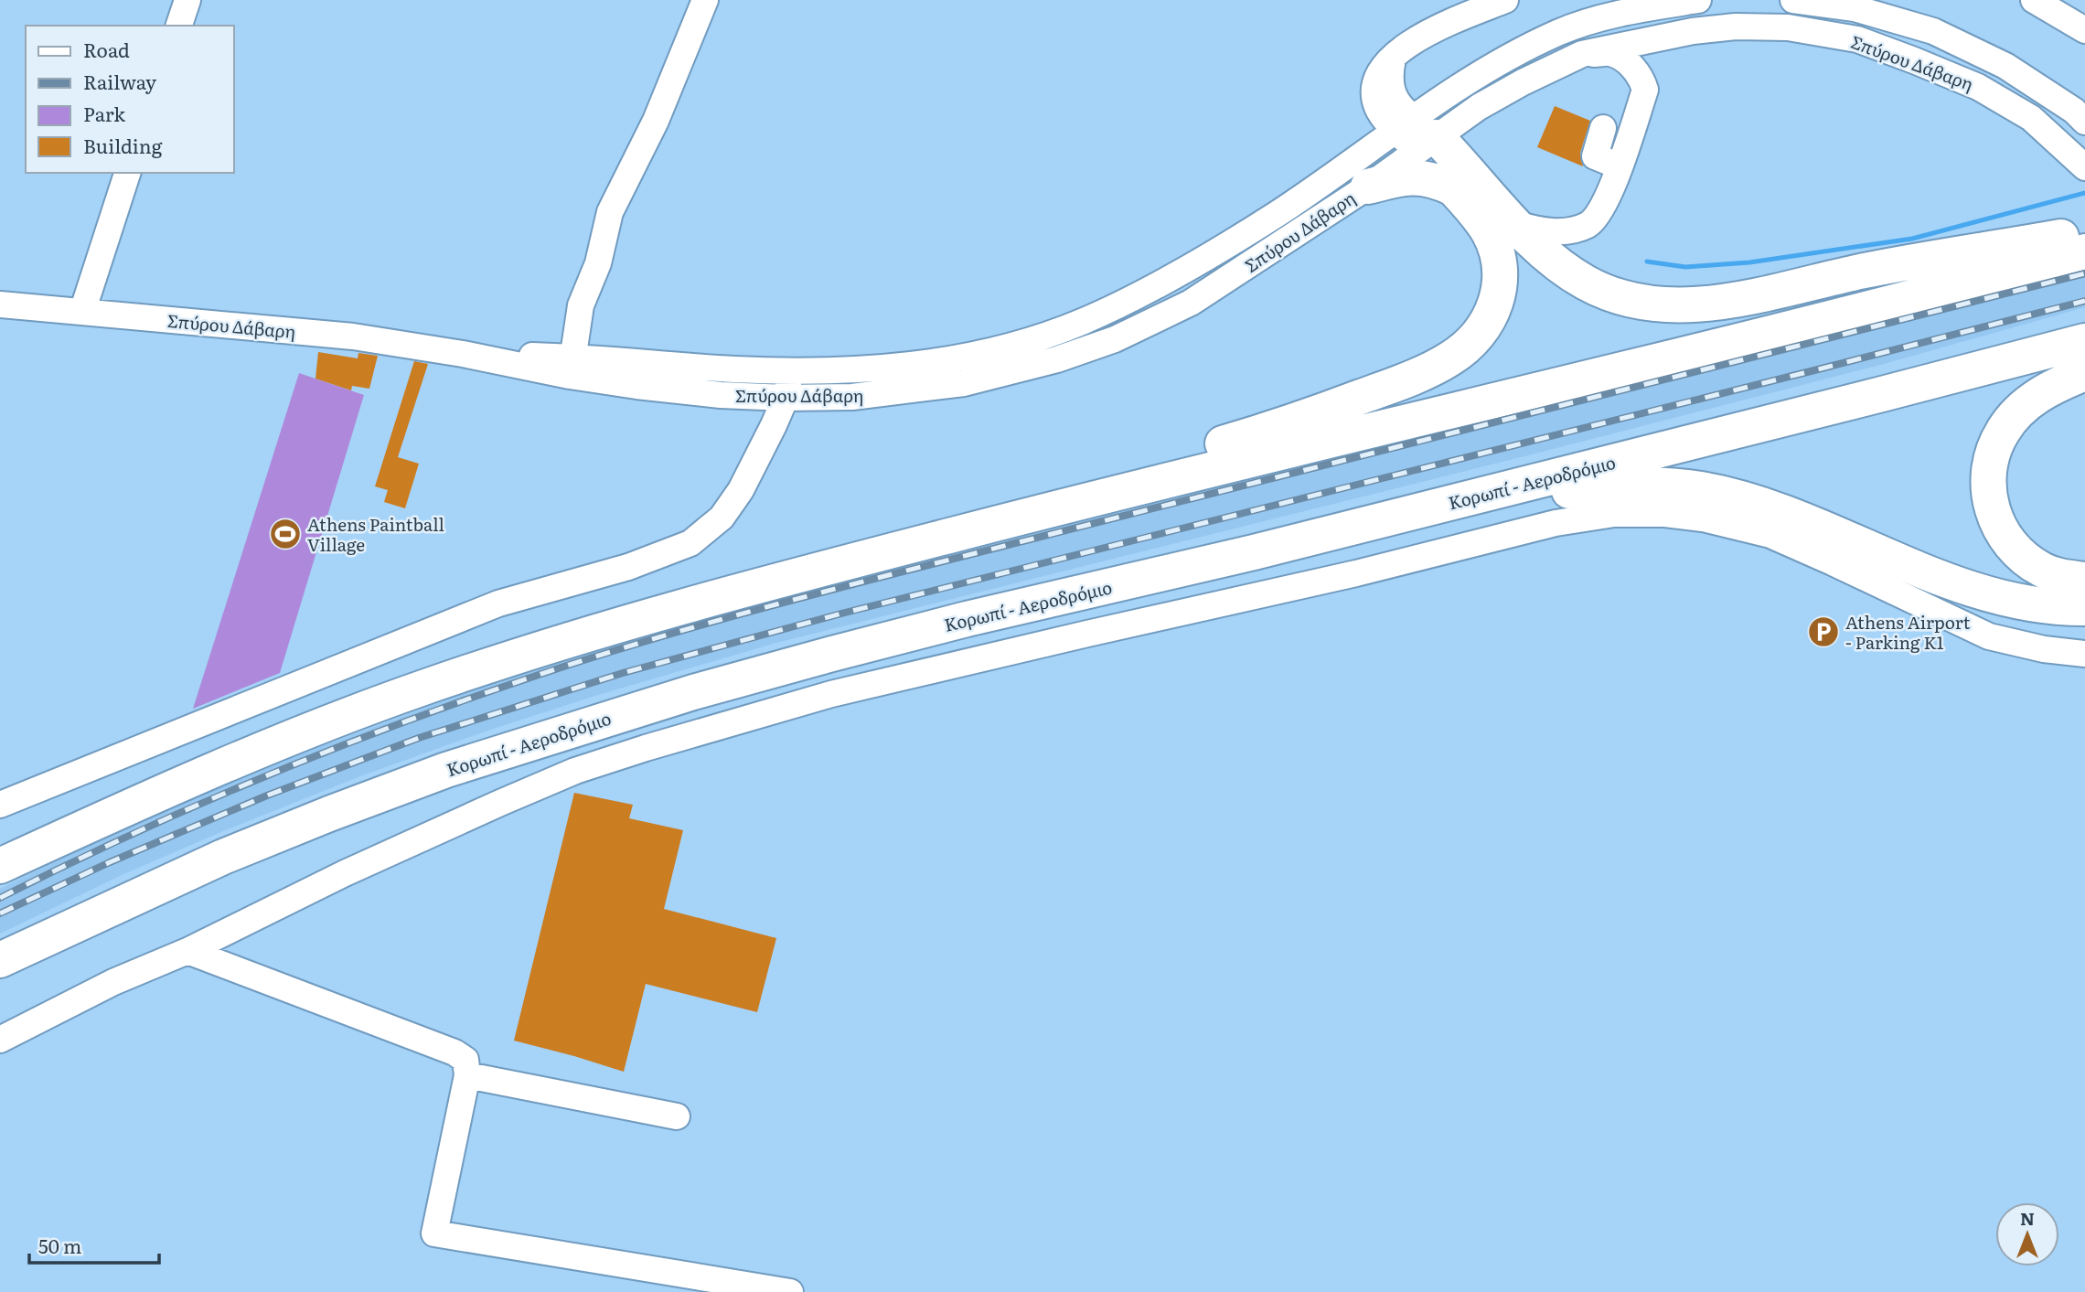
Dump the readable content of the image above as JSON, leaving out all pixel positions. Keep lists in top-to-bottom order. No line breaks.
{"streets":{"highway":["Κορωπί - Αεροδρόμιο"],"street":["Σπύρου Δάβαρη"]},"places":{"sports":["Athens Paintball Village"],"parking":["Athens Airport - Parking K1"]},"legend":["Road","Railway","Park","Building"],"scale_bar":"50 m","north":"top"}
